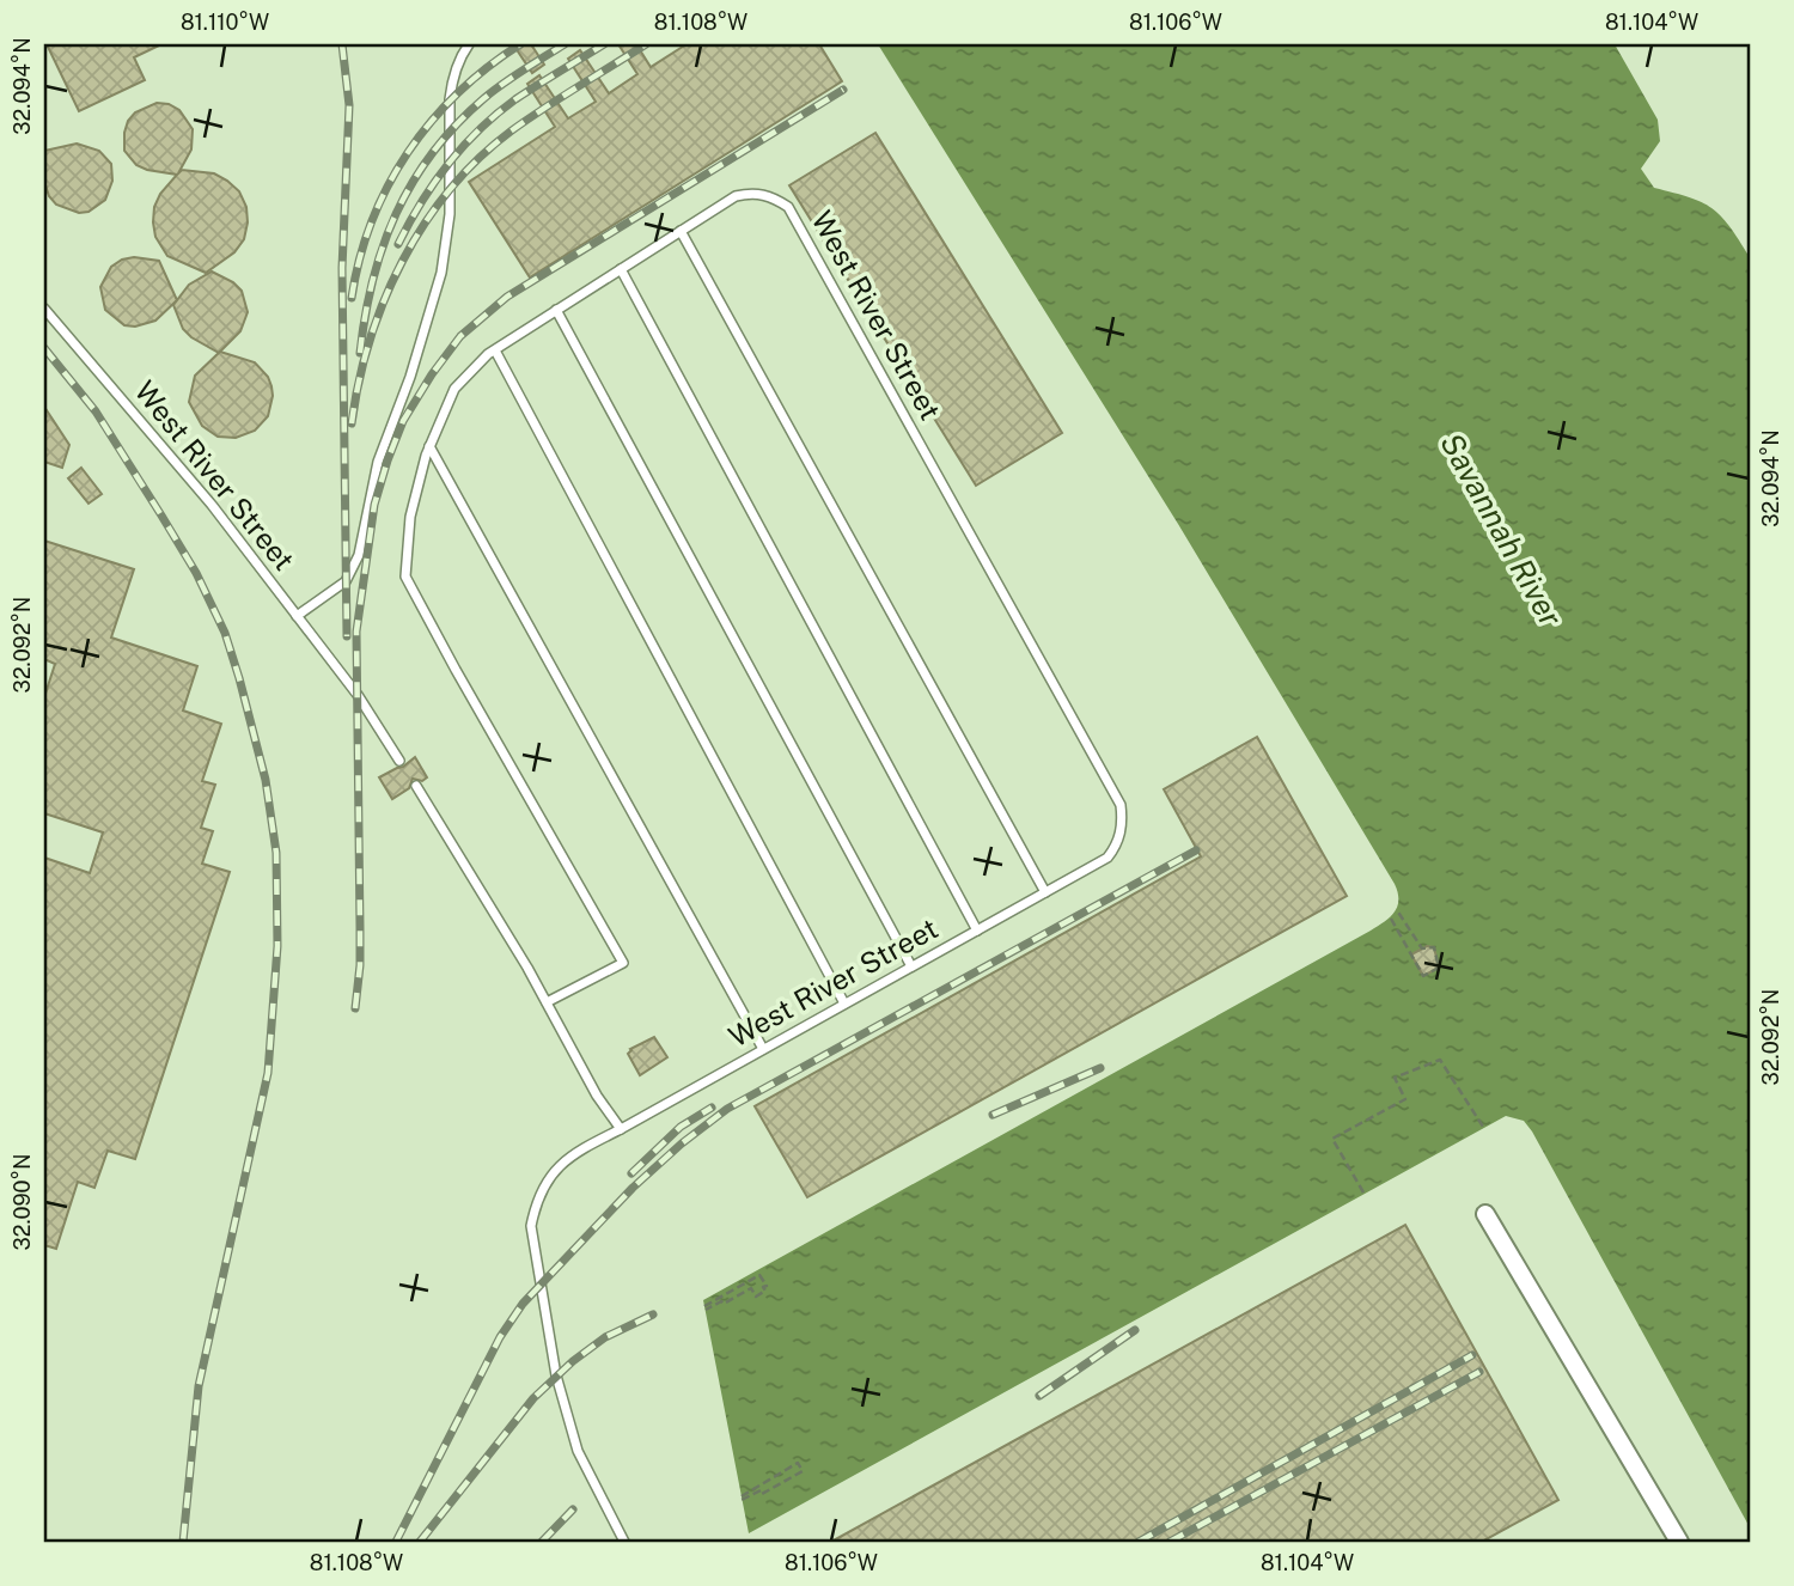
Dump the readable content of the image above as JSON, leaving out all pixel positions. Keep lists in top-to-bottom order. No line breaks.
{"streets":{"lane":["West River Street"]},"water":["Savannah River"],"coordinates":["81.110°W","81.108°W","81.106°W","81.104°W","32.094°N","32.092°N","32.090°N"]}
